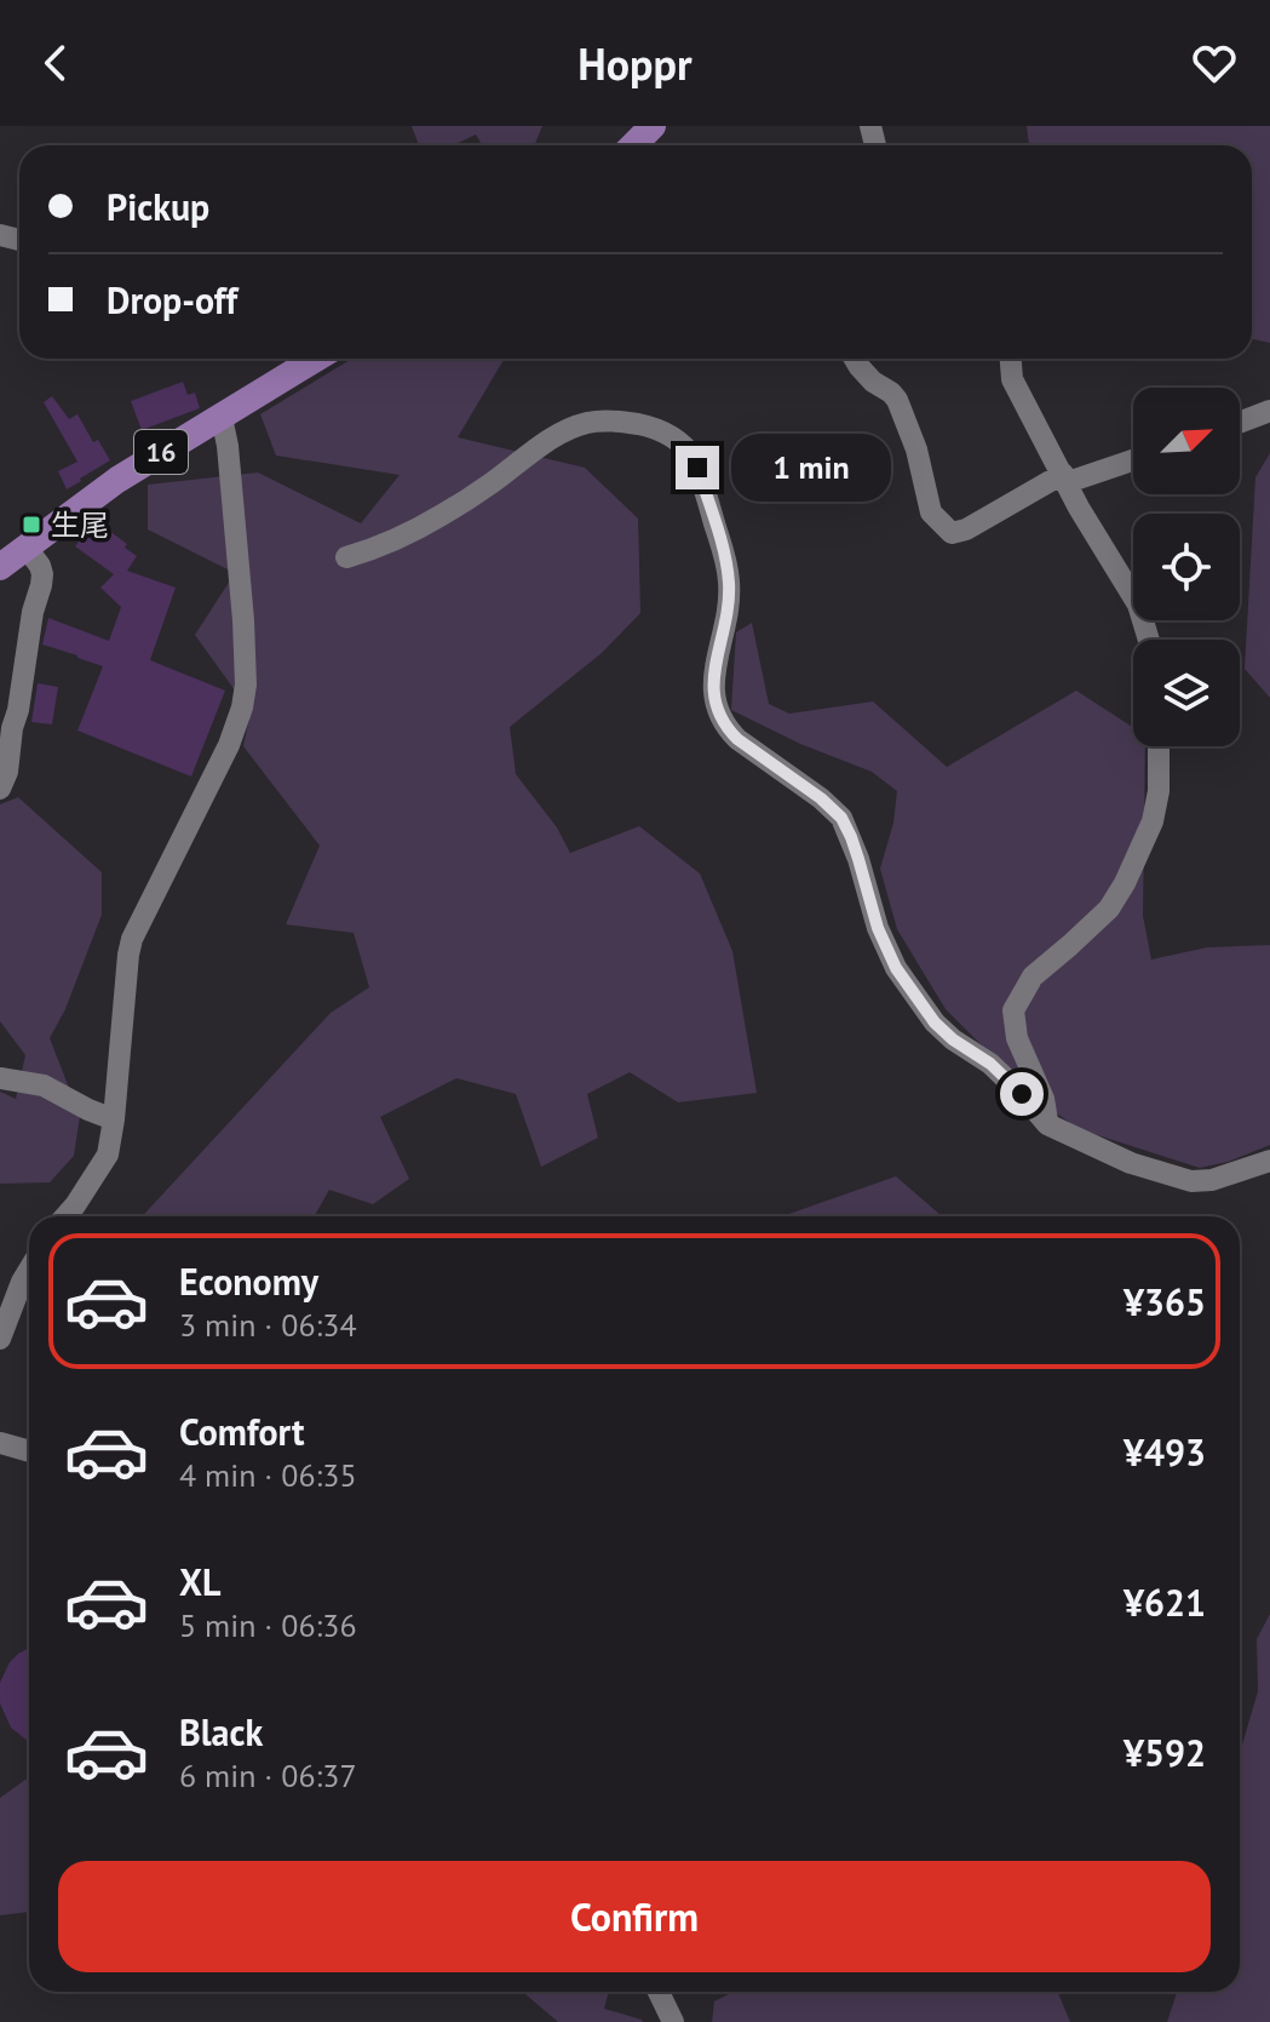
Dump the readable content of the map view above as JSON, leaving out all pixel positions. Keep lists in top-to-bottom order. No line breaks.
{"streets":{"main road":["16"]},"places":{"transit":["生尾"]},"north":"top right","page":{"header":"Hoppr","banner":["Pickup","Drop-off"],"bubble":"1 min","list":[{"name":"Economy","note":"3 min · 06:34","value":"¥365"},{"name":"Comfort","note":"4 min · 06:35","value":"¥493"},{"name":"XL","note":"5 min · 06:36","value":"¥621"},{"name":"Black","note":"6 min · 06:37","value":"¥592"}],"buttons":"Confirm"}}
